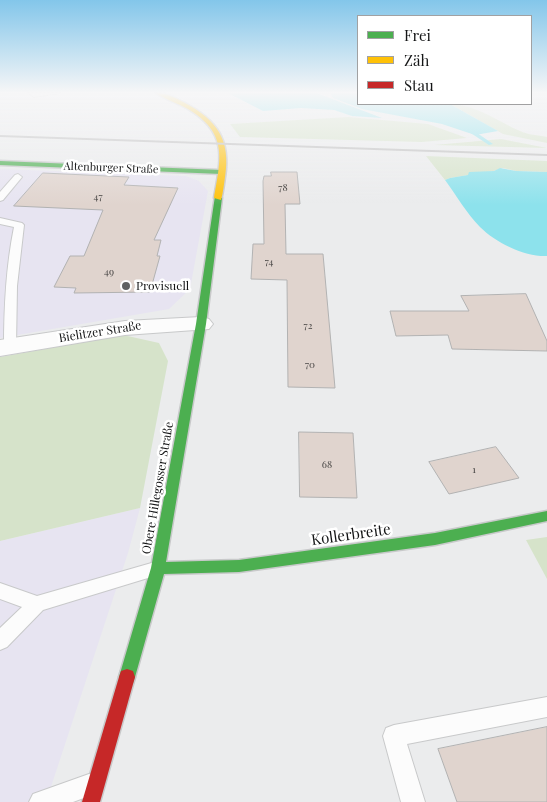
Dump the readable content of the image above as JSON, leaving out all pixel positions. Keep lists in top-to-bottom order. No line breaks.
{"streets":{"street":["Altenburger Straße","Bielitzer Straße","Obere Hillegosser Straße","Kollerbreite"]},"crossings":[["Altenburger Straße","Obere Hillegosser Straße"],["Bielitzer Straße","Obere Hillegosser Straße"],["Obere Hillegosser Straße","Kollerbreite"]],"places":["Provisuell"],"house_numbers":["78","47","74","49","72","70","68","1"],"legend":["Frei","Zäh","Stau"]}
